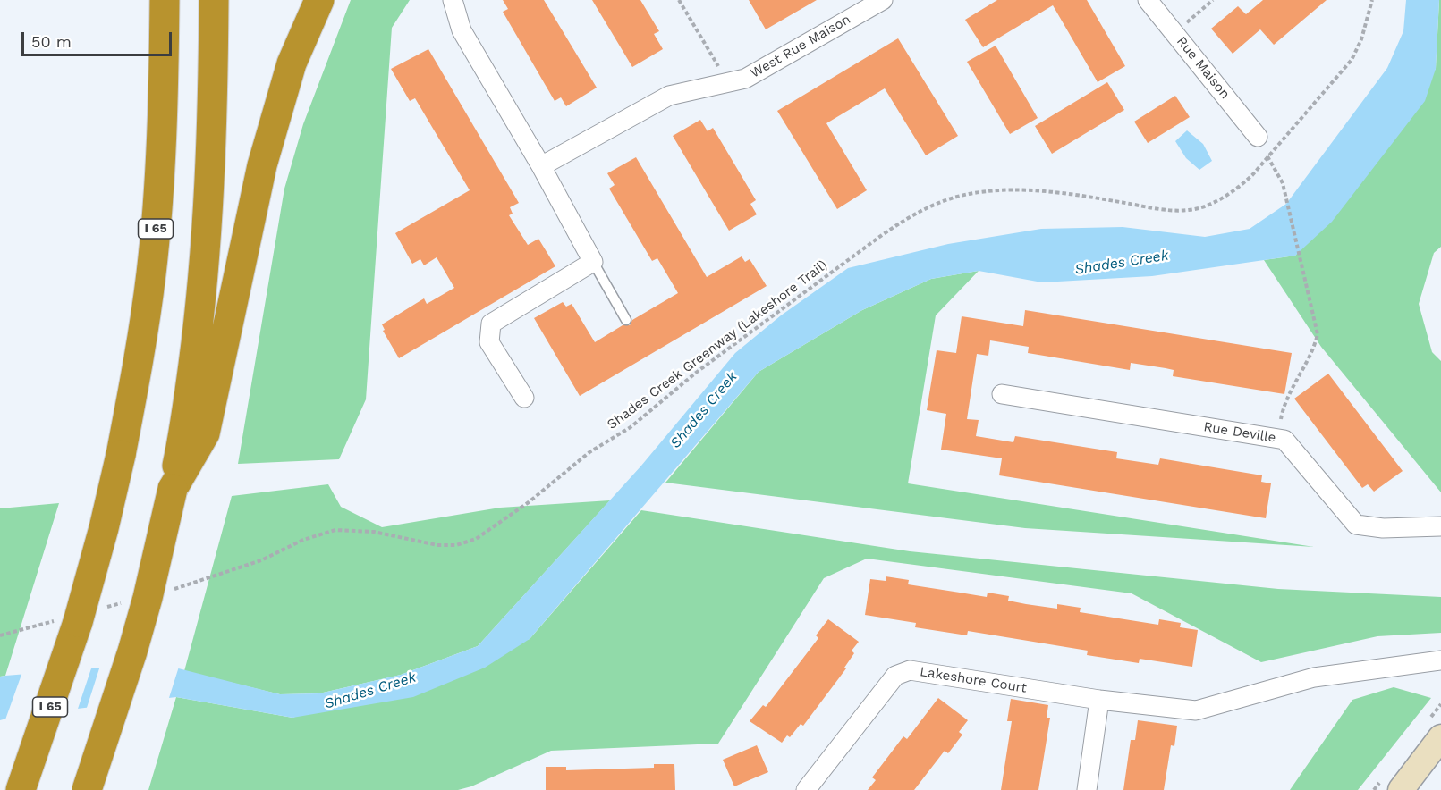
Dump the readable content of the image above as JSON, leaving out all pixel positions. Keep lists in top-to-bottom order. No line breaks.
{"streets":{"highway":["I 65"],"street":["West Rue Maison","Rue Maison","Rue Deville","Lakeshore Court"],"path":["Shades Creek Greenway (Lakeshore Trail)"]},"water":["Shades Creek"],"scale_bar":"50 m"}
